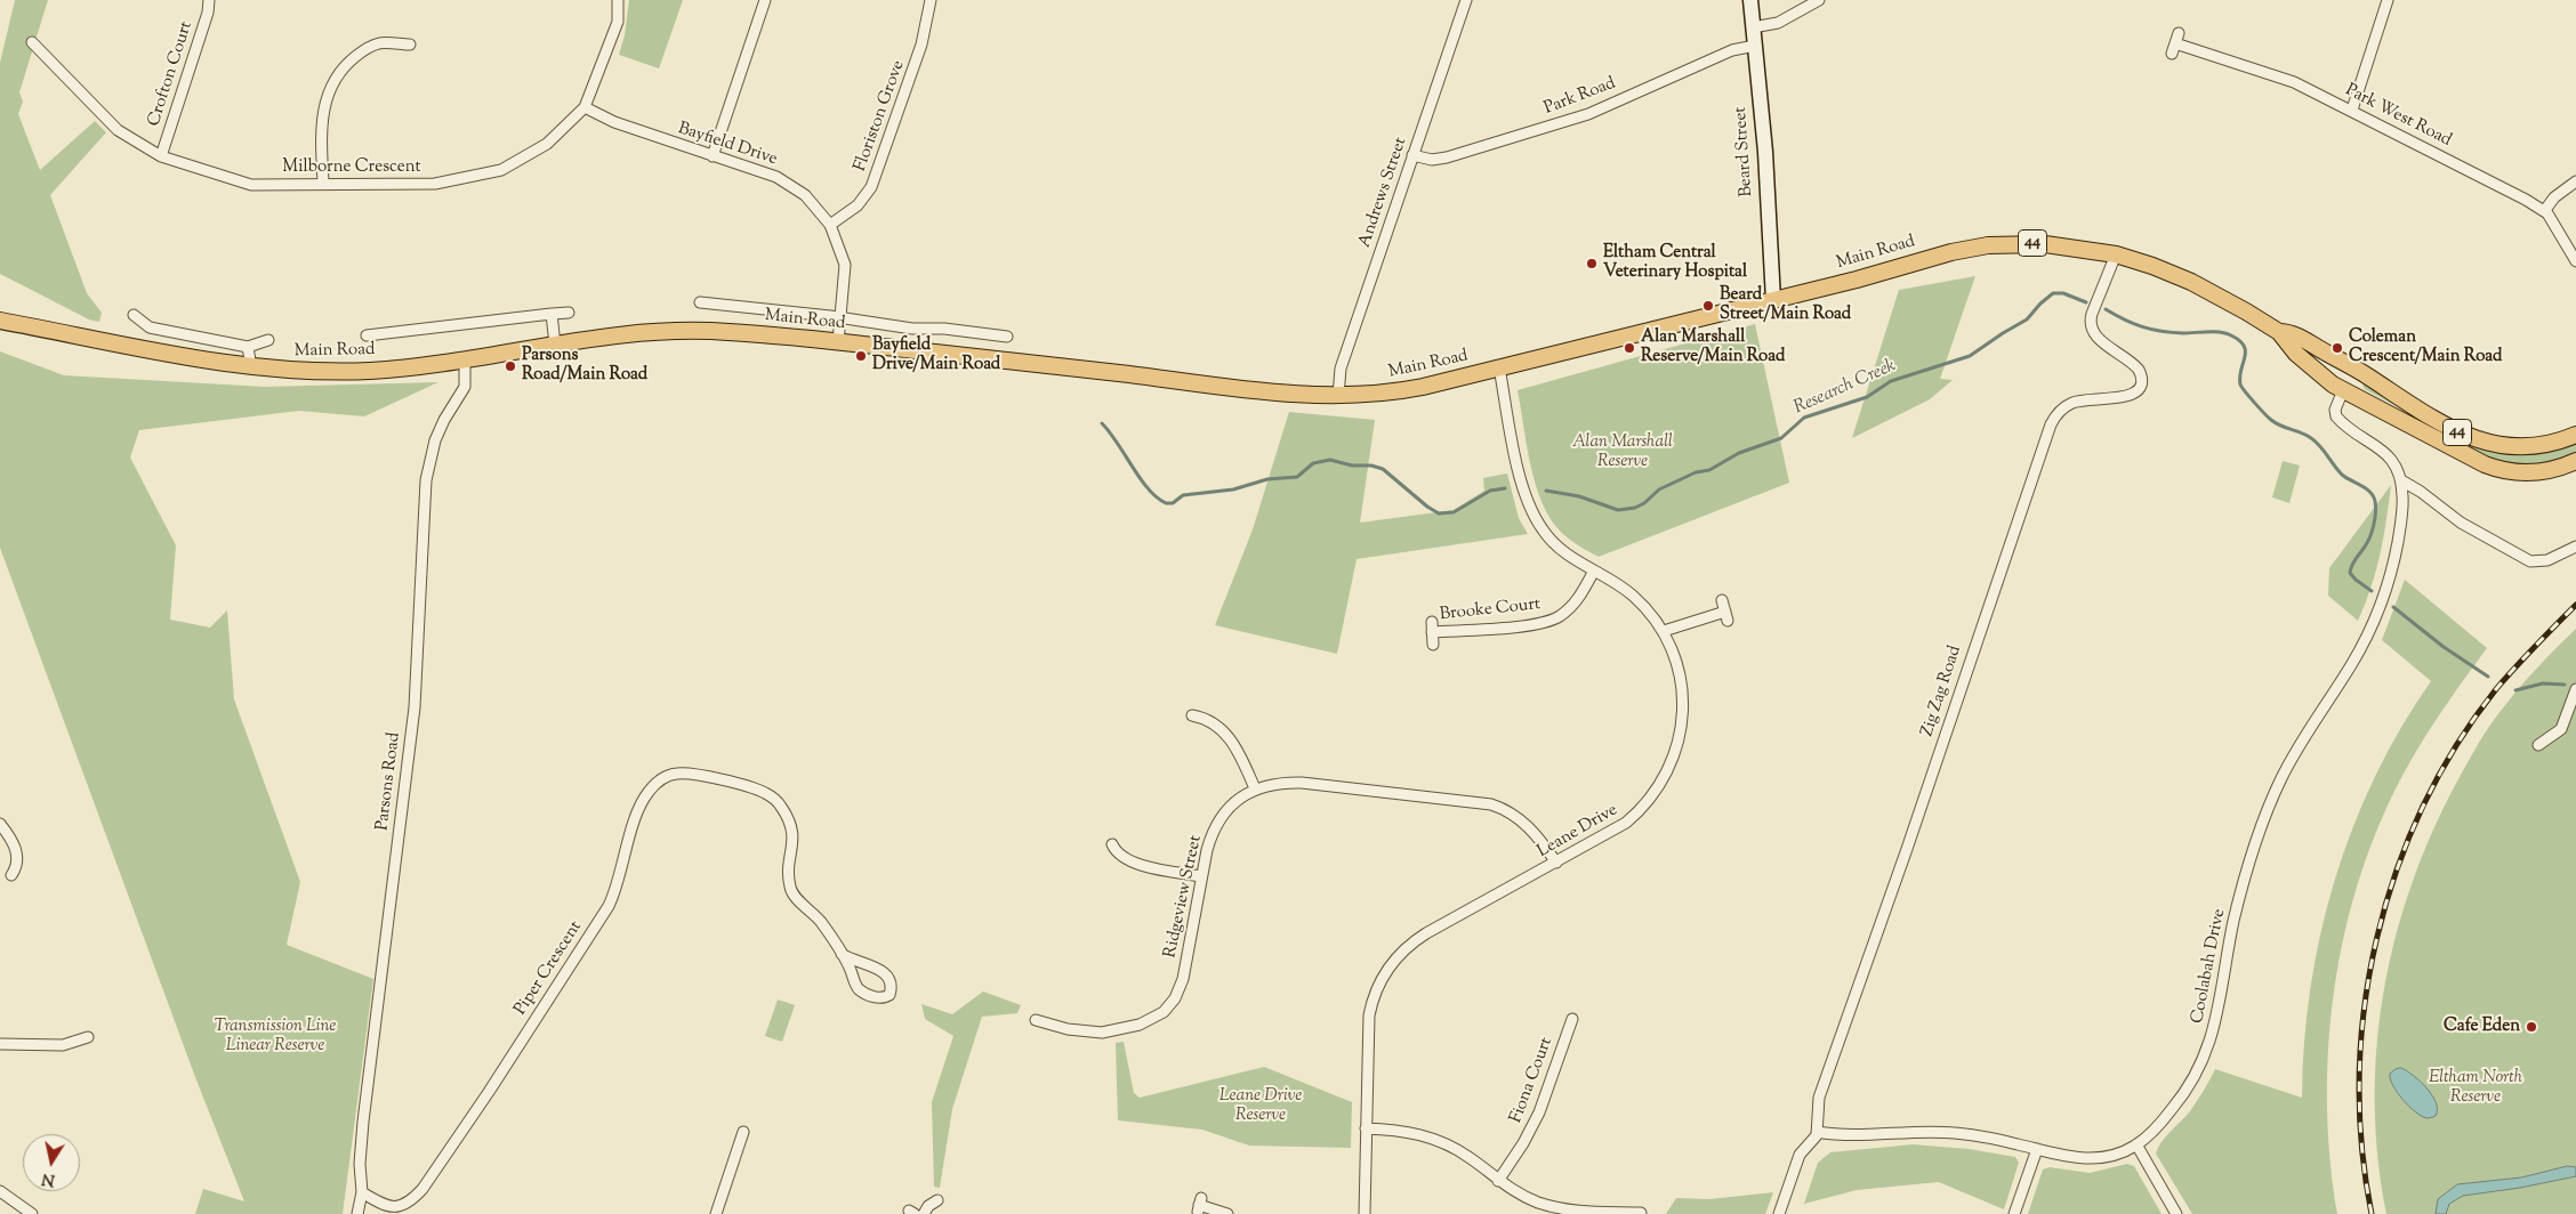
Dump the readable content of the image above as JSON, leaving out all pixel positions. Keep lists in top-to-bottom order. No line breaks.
{"streets":{"main road":["44","Main Road"],"street":["Crofton Court","Park Road","Floriston Grove","Park West Road","Bayfield Drive","Beard Street","Milborne Crescent","Andrews Street","Brooke Court","Zig Zag Road","Parsons Road","Leane Drive","Ridgeview Street","Coolabah Drive","Piper Crescent","Fiona Court"]},"crossings":[["Crofton Court","Milborne Crescent"],["Park Road","Beard Street"],["Park Road","Andrews Street"],["Floriston Grove","Bayfield Drive"],["Bayfield Drive","Milborne Crescent"],["Bayfield Drive","Main Road"],["Beard Street","Main Road"],["Andrews Street","Main Road"],["Main Road","Zig Zag Road"],["Main Road","Parsons Road"],["Main Road","Leane Drive"],["Brooke Court","Leane Drive"],["Zig Zag Road","Coolabah Drive"],["Parsons Road","Piper Crescent"],["Leane Drive","Ridgeview Street"]],"water":["Research Creek"],"parks":["Alan Marshall Reserve","Transmission Line Linear Reserve","Eltham North Reserve","Leane Drive Reserve"],"places":["Eltham Central Veterinary Hospital","Beard Street/Main Road","Alan Marshall Reserve/Main Road","Coleman Crescent/Main Road","Bayfield Drive/Main Road","Parsons Road/Main Road","Cafe Eden"],"north":"bottom"}
